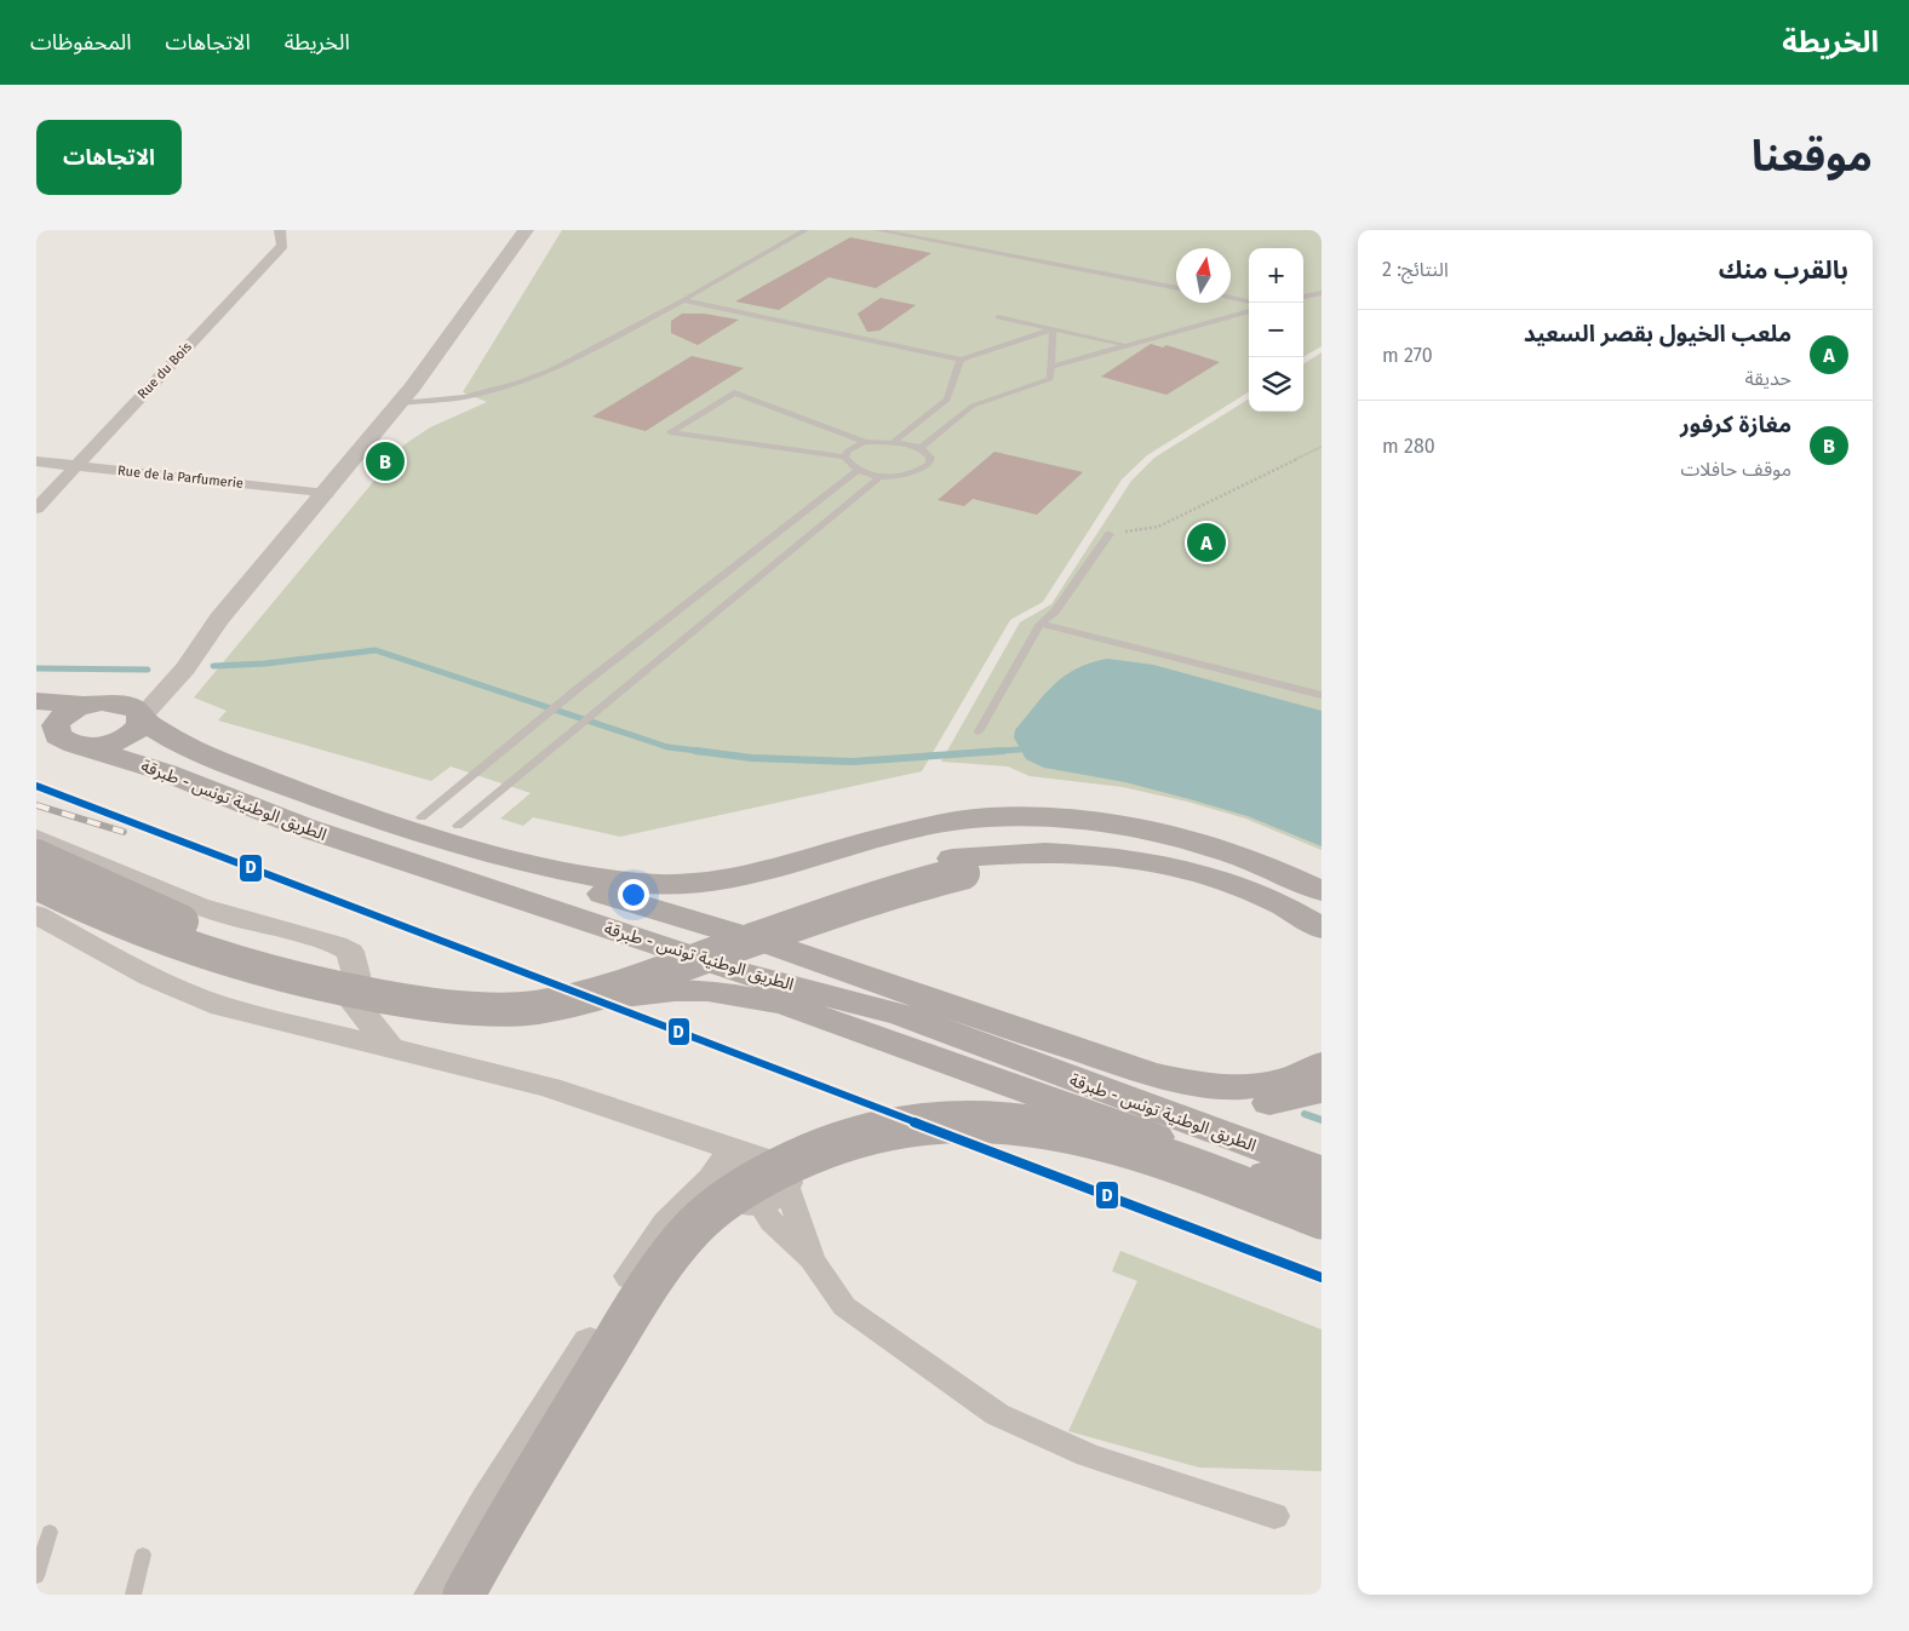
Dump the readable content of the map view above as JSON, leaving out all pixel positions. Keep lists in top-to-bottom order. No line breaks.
{"streets":{"main road":["الطريق الوطنية تونس - طبرقة"],"street":["Rue du Bois","Rue de la Parfumerie"]},"crossings":[["Rue du Bois","Rue de la Parfumerie"]],"lines":["transit line D"],"north":"top","page":{"header":"الخريطة","nav":["الخريطة","الاتجاهات","المحفوظات"],"title":"موقعنا","buttons":"الاتجاهات","heading":["بالقرب منك","النتائج: 2"],"map_buttons":["+","−"],"list":[{"mark":"A","name":"ملعب الخيول بقصر السعيد","note":"حديقة","value":"270 m"},{"mark":"B","name":"مغازة كرفور","note":"موقف حافلات","value":"280 m"}],"pins":["B","A"]}}
